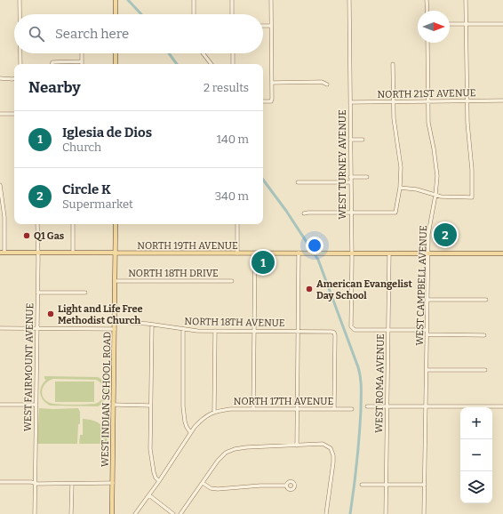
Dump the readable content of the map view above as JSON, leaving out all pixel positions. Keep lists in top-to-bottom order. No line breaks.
{"streets":{"main road":["NORTH 19TH AVENUE","WEST INDIAN SCHOOL ROAD"],"street":["NORTH 21ST AVENUE","WEST TURNEY AVENUE","NORTH 18TH DRIVE","WEST CAMPBELL AVENUE","NORTH 18TH AVENUE","WEST FAIRMOUNT AVENUE","WEST ROMA AVENUE","NORTH 17TH AVENUE"]},"crossings":[["NORTH 21ST AVENUE","WEST TURNEY AVENUE"],["NORTH 21ST AVENUE","WEST CAMPBELL AVENUE"],["WEST TURNEY AVENUE","NORTH 19TH AVENUE"],["WEST TURNEY AVENUE","WEST ROMA AVENUE"],["NORTH 19TH AVENUE","WEST CAMPBELL AVENUE"],["NORTH 19TH AVENUE","WEST FAIRMOUNT AVENUE"],["NORTH 19TH AVENUE","WEST ROMA AVENUE"],["NORTH 19TH AVENUE","WEST INDIAN SCHOOL ROAD"],["NORTH 18TH DRIVE","WEST INDIAN SCHOOL ROAD"],["NORTH 18TH AVENUE","WEST INDIAN SCHOOL ROAD"],["NORTH 18TH AVENUE","NORTH 17TH AVENUE"]],"places":["Q1 Gas","American Evangelist Day School","Light and Life Free Methodist Church"],"north":"right","page":{"search":"Search here","heading":["Nearby","2 results"],"list":[{"mark":"1","name":"Iglesia de Dios","note":"Church","value":"140 m"},{"mark":"2","name":"Circle K","note":"Supermarket","value":"340 m"}],"pins":["2","1"],"map_buttons":["+","−"]}}
